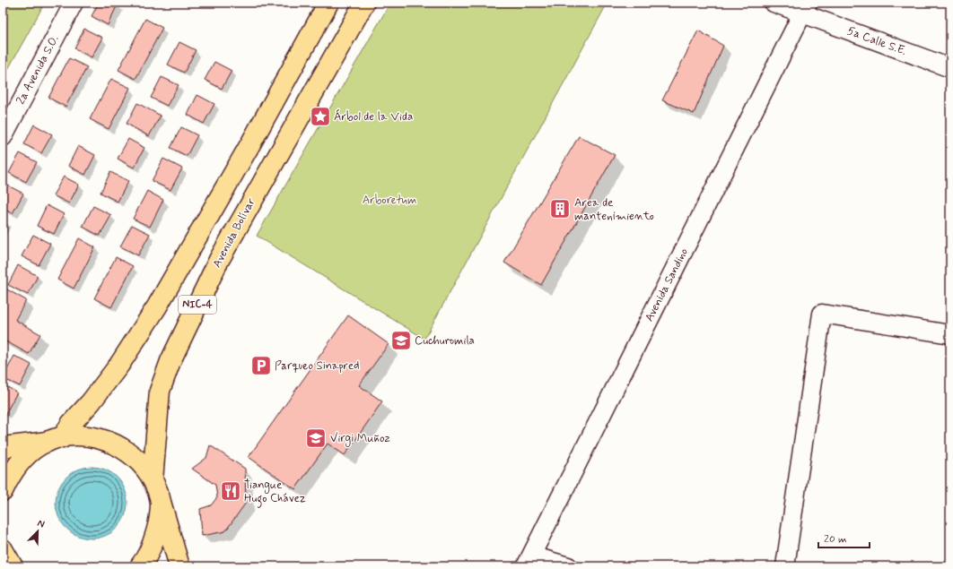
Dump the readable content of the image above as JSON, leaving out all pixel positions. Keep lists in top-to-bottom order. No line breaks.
{"streets":{"main road":["Avenida Bolívar","NIC-4"],"street":["5a Calle S.E.","2a Avenida S.O.","Avenida Sandino"]},"crossings":[["5a Calle S.E.","Avenida Sandino"],["Avenida Bolívar","NIC-4"]],"parks":["Arboretum"],"places":{"place":["Árbol de la Vida"],"building":["Area de mantenimiento"],"school or university":["Cuchuromila","Virgi Muñoz"],"parking":["Parqueo Sinapred"],"restaurant":["Tiangue Hugo Chávez"]},"scale_bar":"20 m","north":"top right"}
